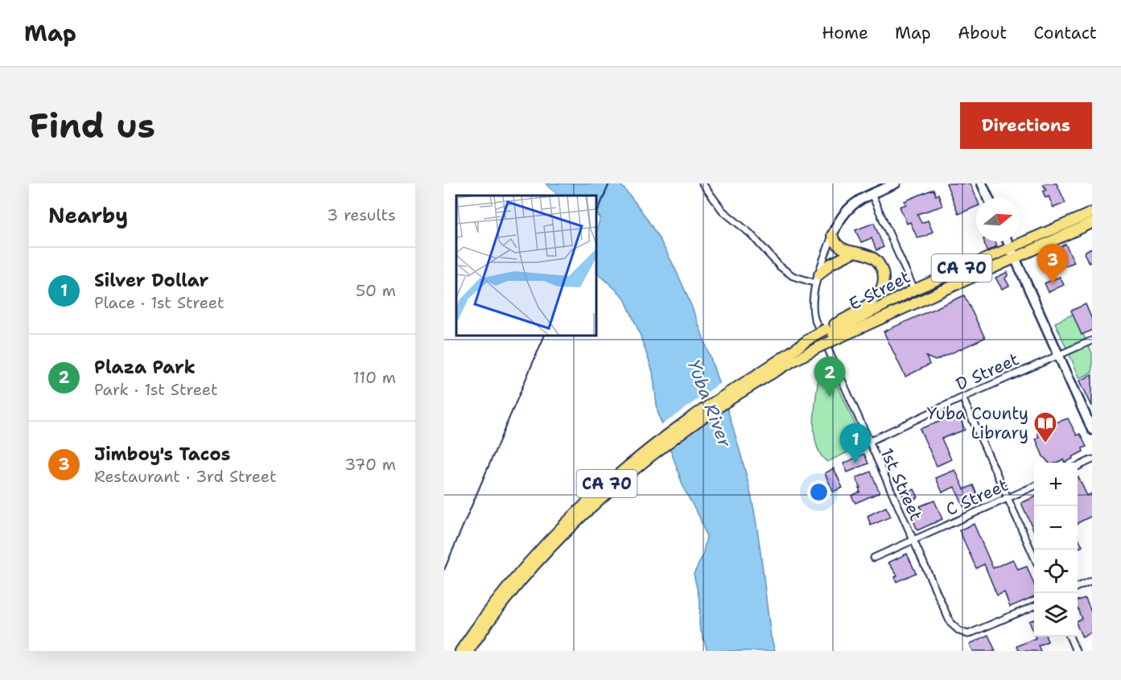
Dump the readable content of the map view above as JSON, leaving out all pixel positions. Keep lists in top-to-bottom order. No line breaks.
{"streets":{"highway":["CA 70","E Street"],"street":["D Street","1st Street","C Street"]},"crossings":[["CA 70","E Street"],["D Street","1st Street"],["1st Street","C Street"]],"water":["Yuba River"],"places":{"library":["Yuba County Library"]},"north":"right","page":{"header":"Map","nav":["Home","Map","About","Contact"],"buttons":"Directions","title":"Find us","heading":["Nearby","3 results"],"pins":["3","2","1"],"list":[{"mark":"1","name":"Silver Dollar","note":"Place · 1st Street","value":"50 m"},{"mark":"2","name":"Plaza Park","note":"Park · 1st Street","value":"110 m"},{"mark":"3","name":"Jimboy's Tacos","note":"Restaurant · 3rd Street","value":"370 m"}],"map_buttons":["+","−"]}}
